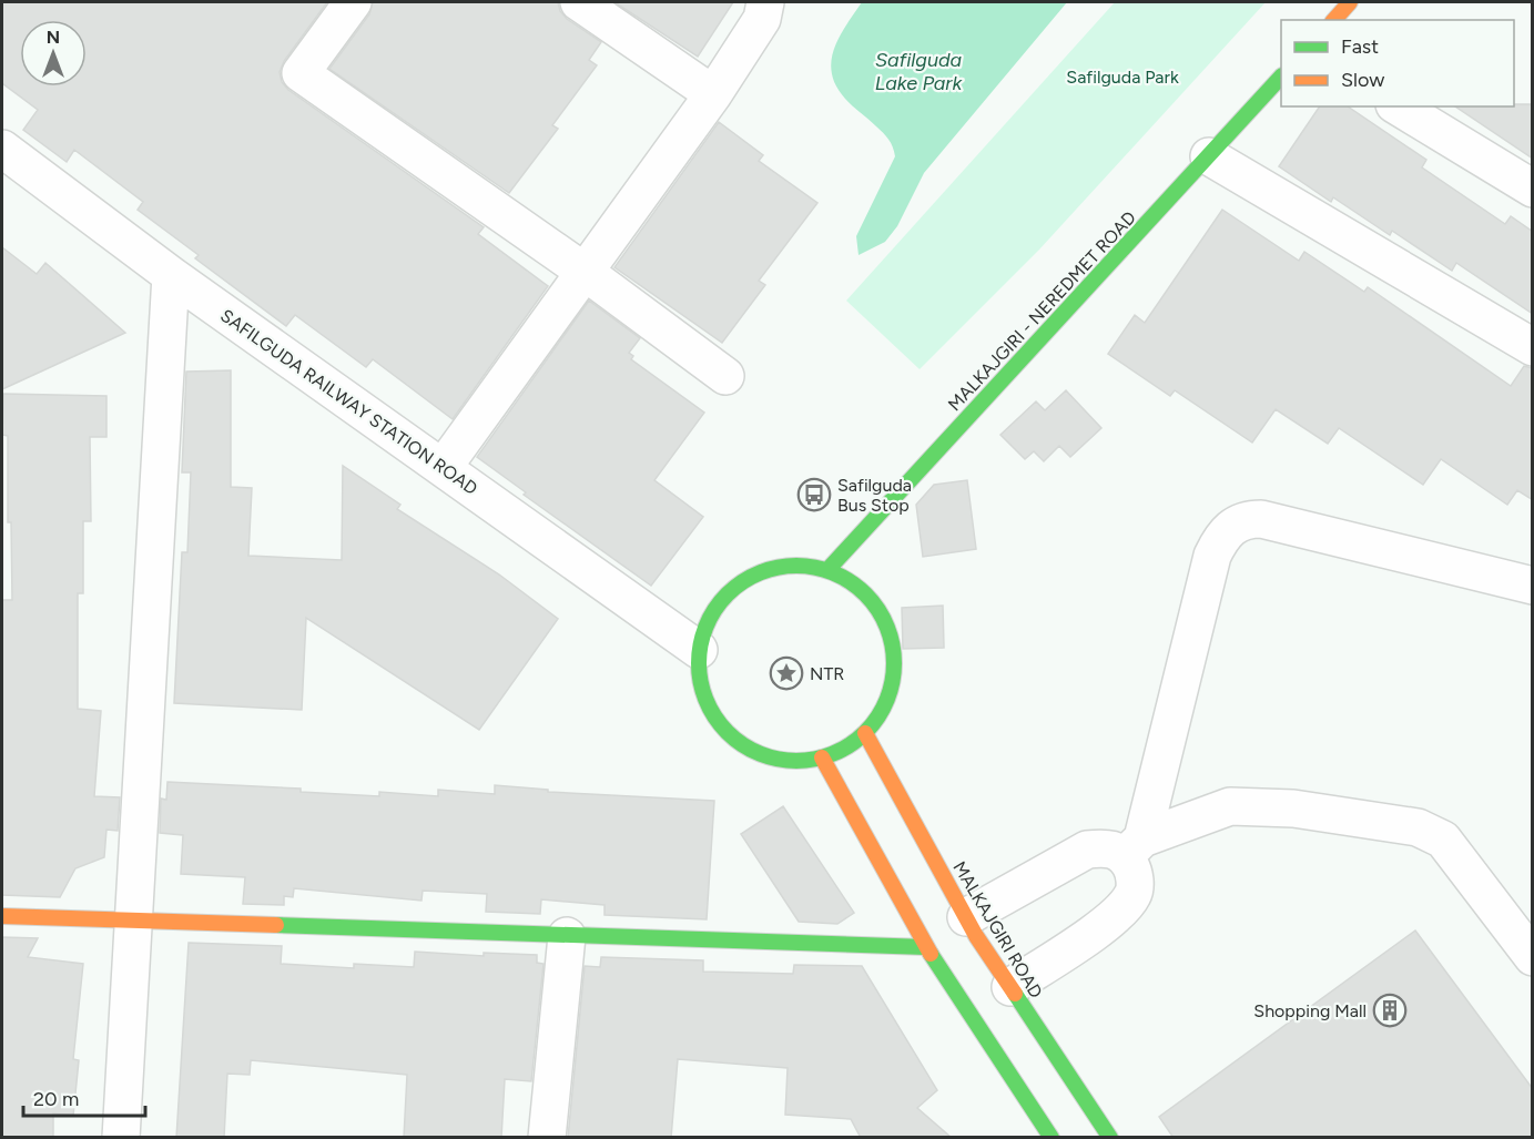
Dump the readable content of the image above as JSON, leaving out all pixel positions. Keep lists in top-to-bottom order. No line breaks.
{"streets":{"main road":["MALKAJGIRI - NEREDMET ROAD","MALKAJGIRI ROAD"],"street":["SAFILGUDA RAILWAY STATION ROAD"]},"crossings":[["MALKAJGIRI - NEREDMET ROAD","SAFILGUDA RAILWAY STATION ROAD"],["MALKAJGIRI - NEREDMET ROAD","MALKAJGIRI ROAD"],["SAFILGUDA RAILWAY STATION ROAD","MALKAJGIRI ROAD"]],"water":["Safilguda Lake Park"],"parks":["Safilguda Park"],"places":{"bus stop":["Safilguda Bus Stop"],"place":["NTR"],"building":["Shopping Mall"]},"legend":["Fast","Slow"],"scale_bar":"20 m","north":"top"}
